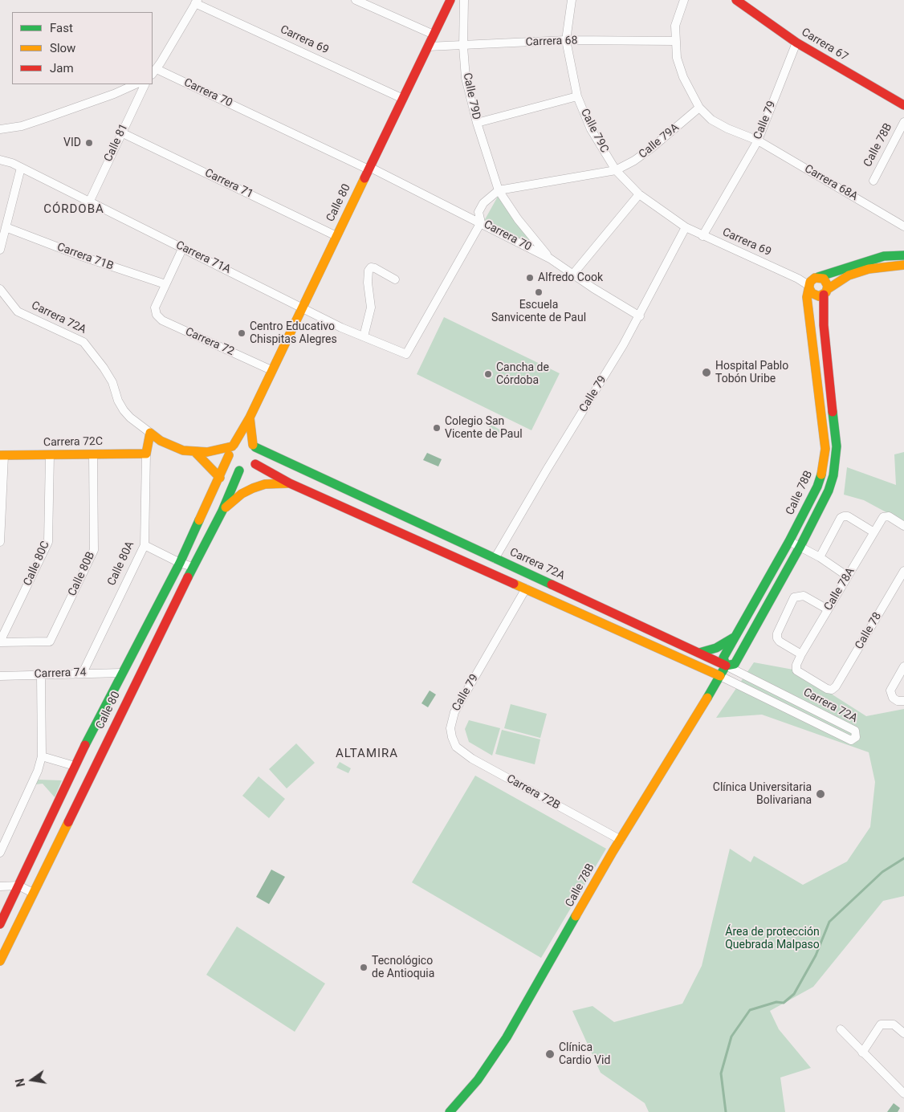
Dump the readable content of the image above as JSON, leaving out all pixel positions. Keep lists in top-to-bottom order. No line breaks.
{"streets":{"main road":["Carrera 69","Carrera 67","Calle 78B","Calle 80","Carrera 72A","Carrera 72C","Calle 80A"],"street":["Carrera 68","Carrera 70","Calle 79D","Calle 79","Calle 79C","Calle 79A","Calle 81","Carrera 68A","Carrera 71","Carrera 71B","Carrera 71A","Carrera 72","Calle 80C","Calle 80B","Calle 78A","Calle 78","Carrera 74","Carrera 72B"]},"crossings":[["Carrera 69","Calle 79"],["Carrera 69","Calle 79C"],["Carrera 69","Calle 78B"],["Carrera 69","Calle 80"],["Carrera 68","Calle 79D"],["Carrera 68","Calle 79C"],["Carrera 68","Carrera 68A"],["Carrera 68","Calle 80"],["Carrera 67","Calle 79"],["Carrera 70","Calle 79D"],["Carrera 70","Calle 79"],["Carrera 70","Calle 80"],["Carrera 70","Carrera 71A"],["Calle 79","Calle 79C"],["Calle 79","Carrera 68A"],["Calle 79","Carrera 72A"],["Calle 79","Carrera 72B"],["Calle 79C","Calle 79A"],["Calle 79A","Carrera 68A"],["Calle 81","Carrera 71"],["Calle 81","Carrera 71A"],["Calle 78B","Carrera 72A"],["Calle 78B","Carrera 72B"],["Carrera 71","Calle 80"],["Calle 80","Carrera 71A"],["Calle 80","Carrera 72A"],["Calle 80","Carrera 72"],["Calle 80","Carrera 74"],["Carrera 71B","Carrera 72"],["Carrera 72A","Calle 80A"],["Carrera 72A","Calle 78A"],["Carrera 72A","Calle 78"],["Carrera 72C","Calle 80C"],["Carrera 72C","Calle 80A"],["Carrera 72C","Calle 80B"],["Calle 80C","Calle 80B"],["Calle 80A","Carrera 74"]],"districts":["CÓRDOBA","ALTAMIRA"],"parks":["Área de protección Quebrada Malpaso"],"places":["VID","Alfredo Cook","Escuela Sanvicente de Paul","Centro Educativo Chispitas Alegres","Hospital Pablo Tobón Uribe","Cancha de Córdoba","Colegio San Vicente de Paul","Clínica Universitaria Bolivariana","Tecnológico de Antioquia","Clínica Cardio Vid"],"legend":["Fast","Slow","Jam"],"north":"left"}
